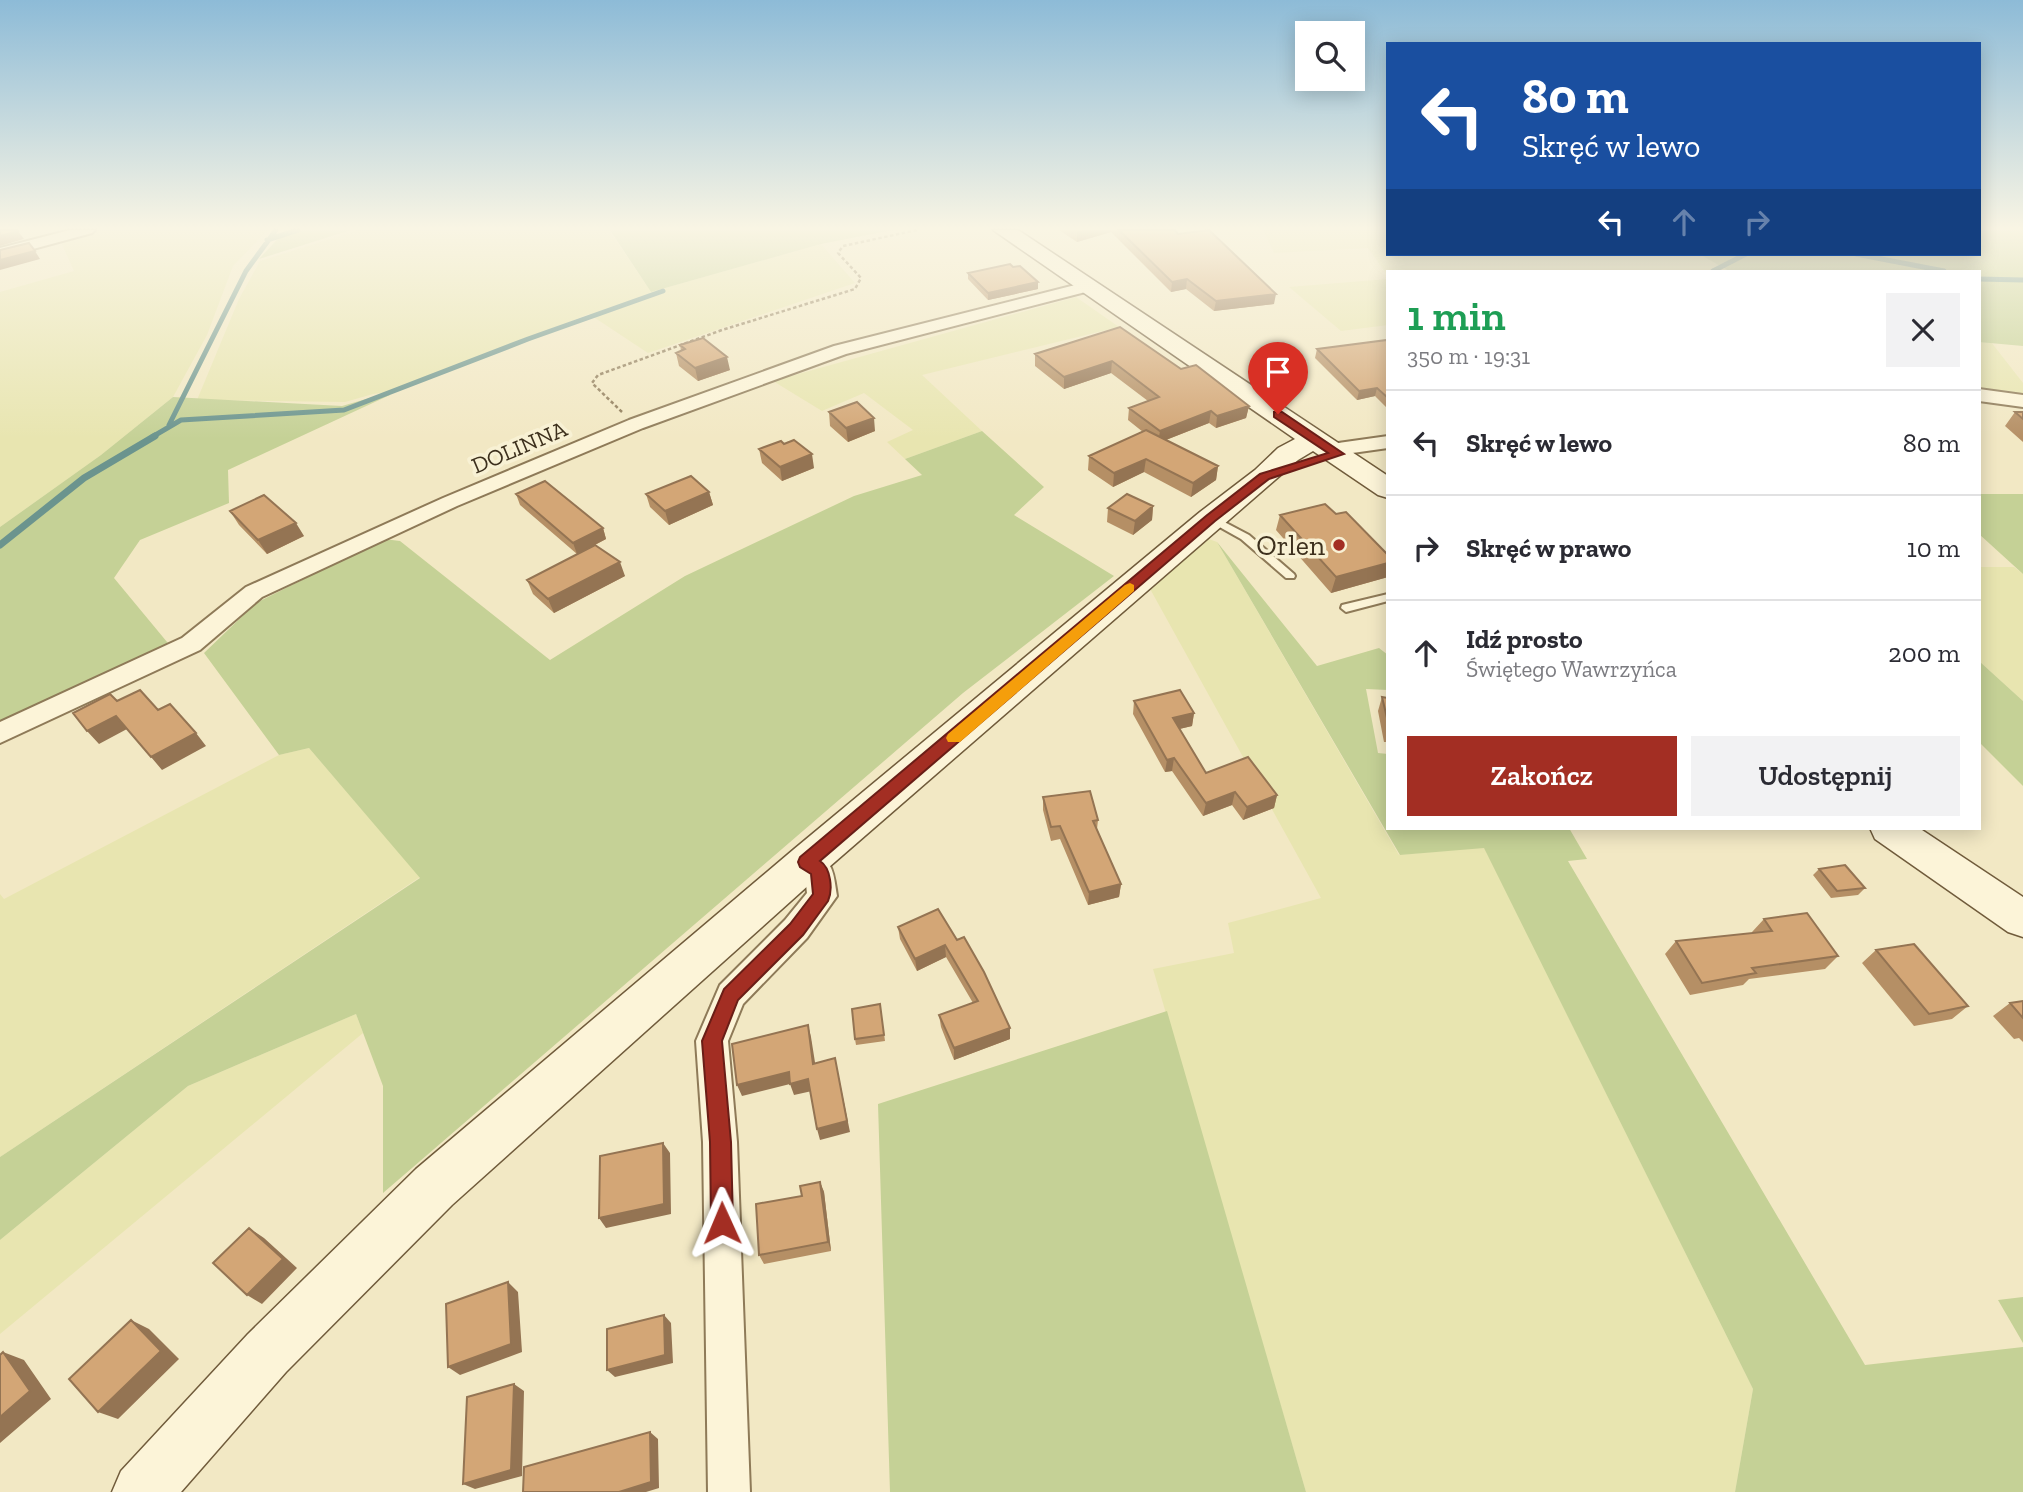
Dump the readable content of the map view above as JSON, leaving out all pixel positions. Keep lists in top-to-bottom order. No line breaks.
{"streets":{"street":["DOLINNA"]},"places":["Orlen"],"page":{"turn":["80 m","Skręć w lewo"],"heading":["1 min","350 m · 19:31"],"list":[{"name":"Skręć w lewo","value":"80 m"},{"name":"Skręć w prawo","value":"10 m"},{"name":"Idź prosto","note":"Świętego Wawrzyńca","value":"200 m"}],"buttons":["Zakończ","Udostępnij"]}}
